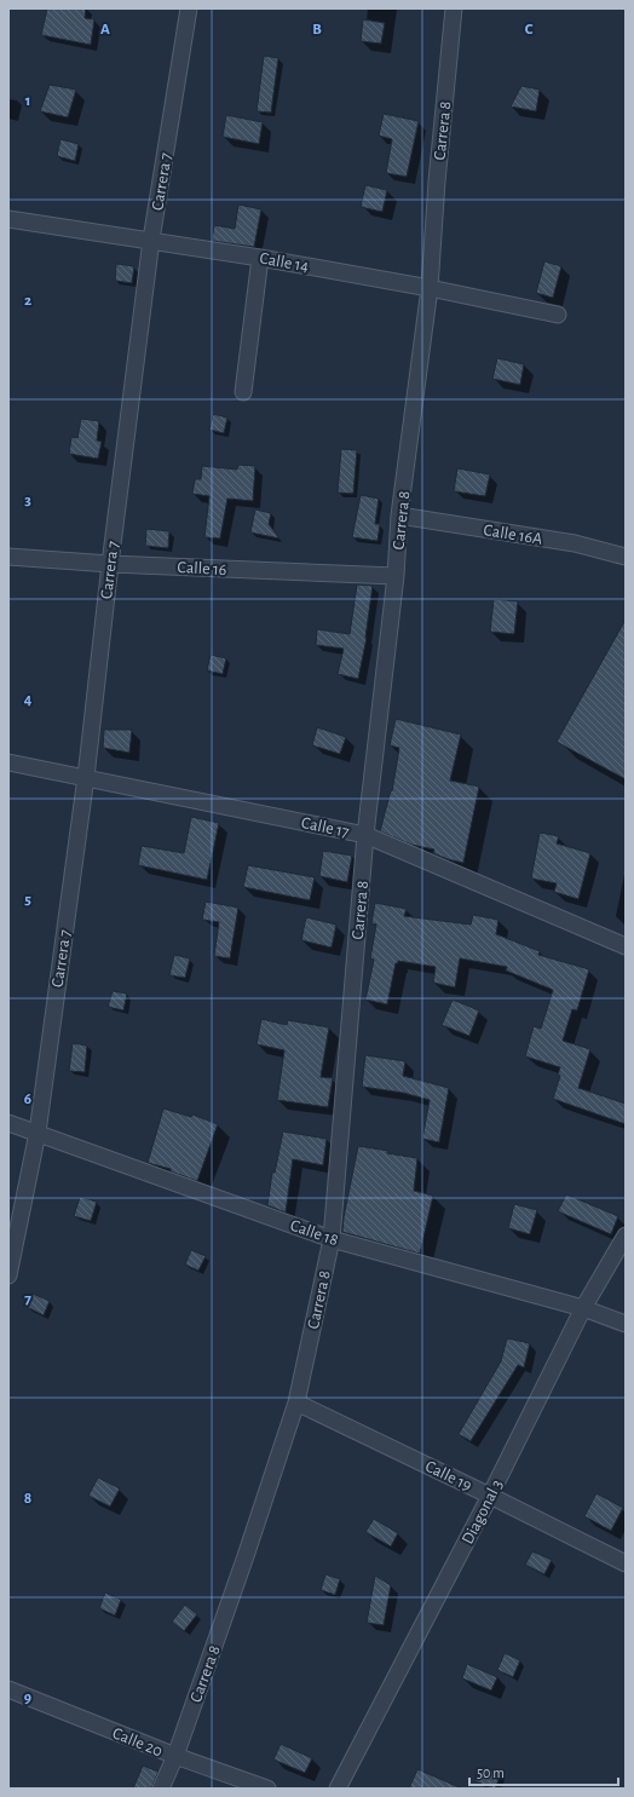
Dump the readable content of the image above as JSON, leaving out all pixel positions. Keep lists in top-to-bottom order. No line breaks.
{"streets":{"street":["Carrera 8","Carrera 7","Calle 14","Calle 16A","Calle 16","Calle 17","Calle 18","Calle 19","Diagonal 3","Calle 20"]},"crossings":[["Carrera 8","Calle 14"],["Carrera 8","Calle 16A"],["Carrera 8","Calle 16"],["Carrera 8","Calle 17"],["Carrera 8","Calle 18"],["Carrera 8","Calle 19"],["Carrera 8","Calle 20"],["Carrera 7","Calle 14"],["Carrera 7","Calle 16"],["Carrera 7","Calle 17"],["Carrera 7","Calle 18"],["Calle 18","Diagonal 3"],["Calle 19","Diagonal 3"]],"scale_bar":"50 m","grid":{"columns":["A","B","C"],"rows":["1","2","3","4","5","6","7","8","9"]}}
